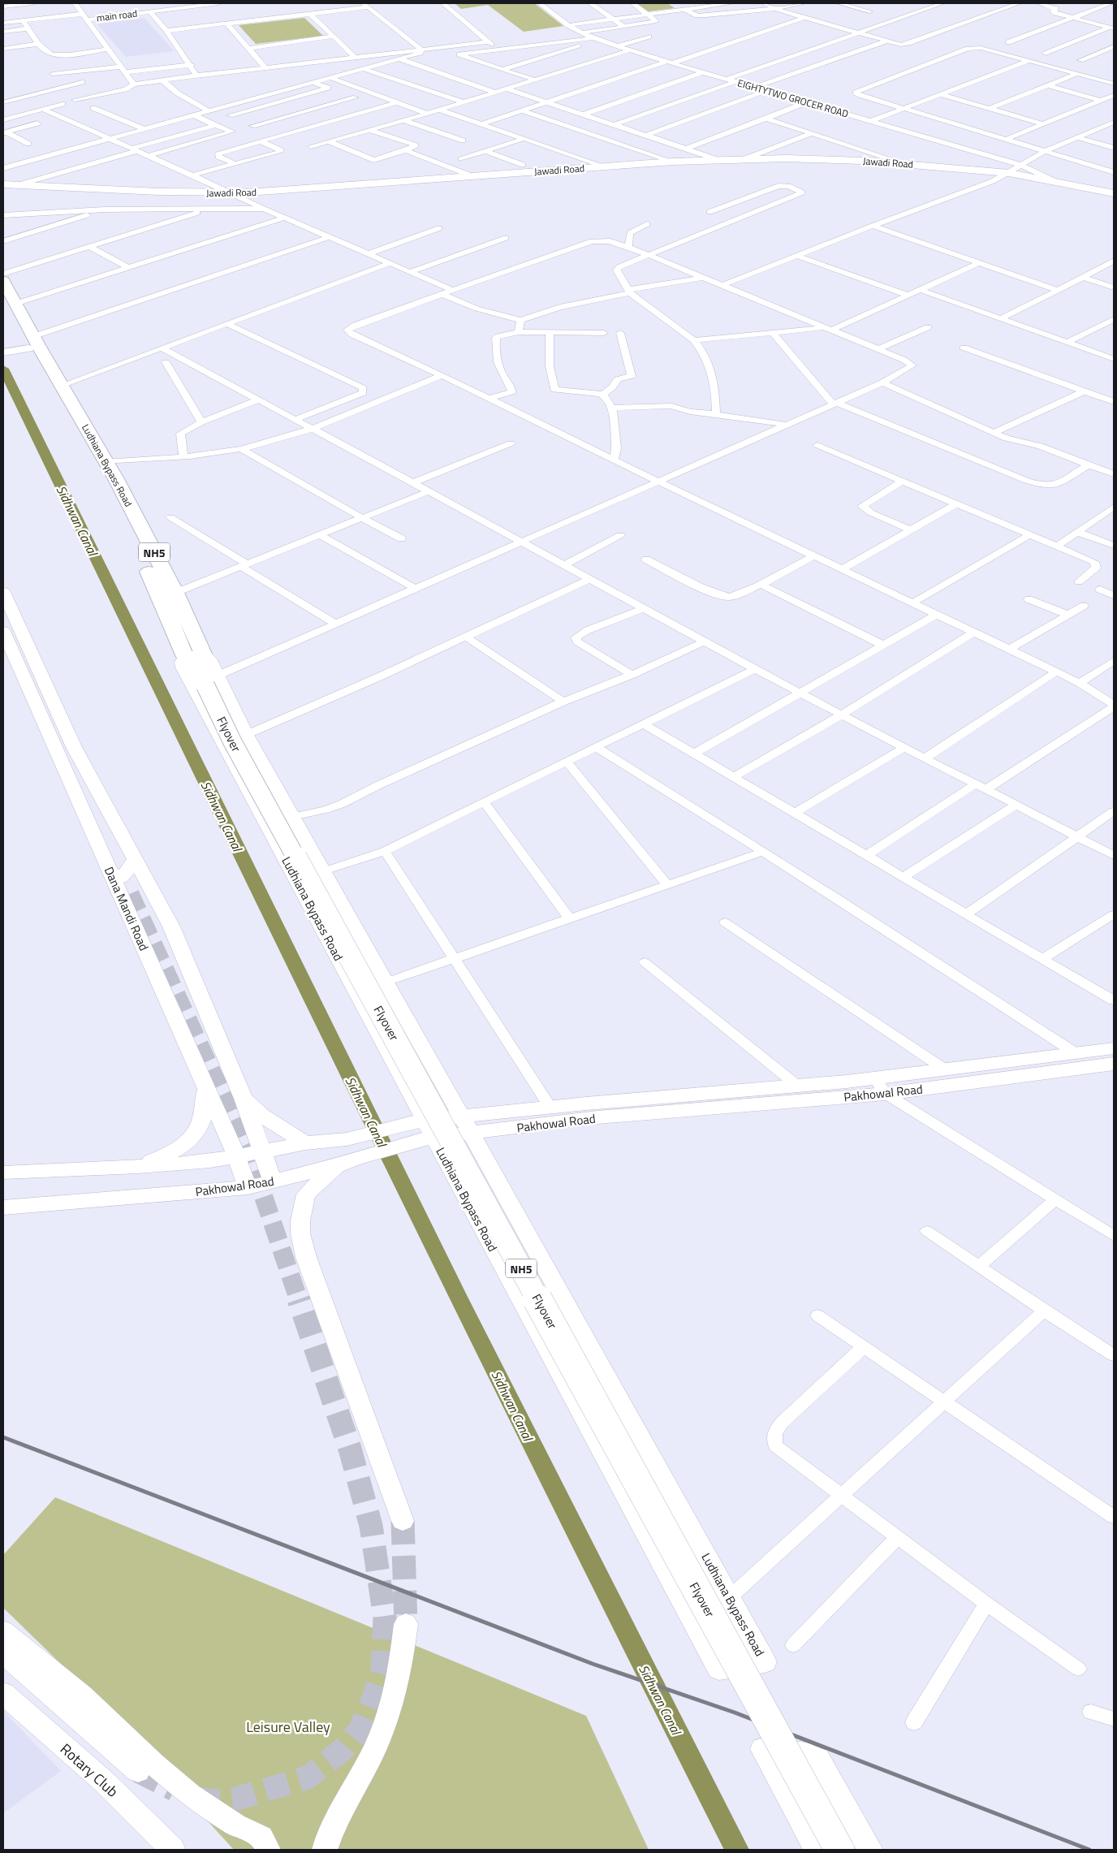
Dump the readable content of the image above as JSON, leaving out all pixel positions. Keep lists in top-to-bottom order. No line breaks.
{"streets":{"highway":["Ludhiana Bypass Road","NH5","Flyover"],"street":["main road","EIGHTYTWO GROCER ROAD","Jawadi Road","Dana Mandi Road","Pakhowal Road","Rotary Club"]},"crossings":[["EIGHTYTWO GROCER ROAD","Jawadi Road"],["Ludhiana Bypass Road","Flyover"],["Ludhiana Bypass Road","Pakhowal Road"],["Dana Mandi Road","Pakhowal Road"]],"water":["Sidhwan Canal"],"parks":["Leisure Valley"]}
